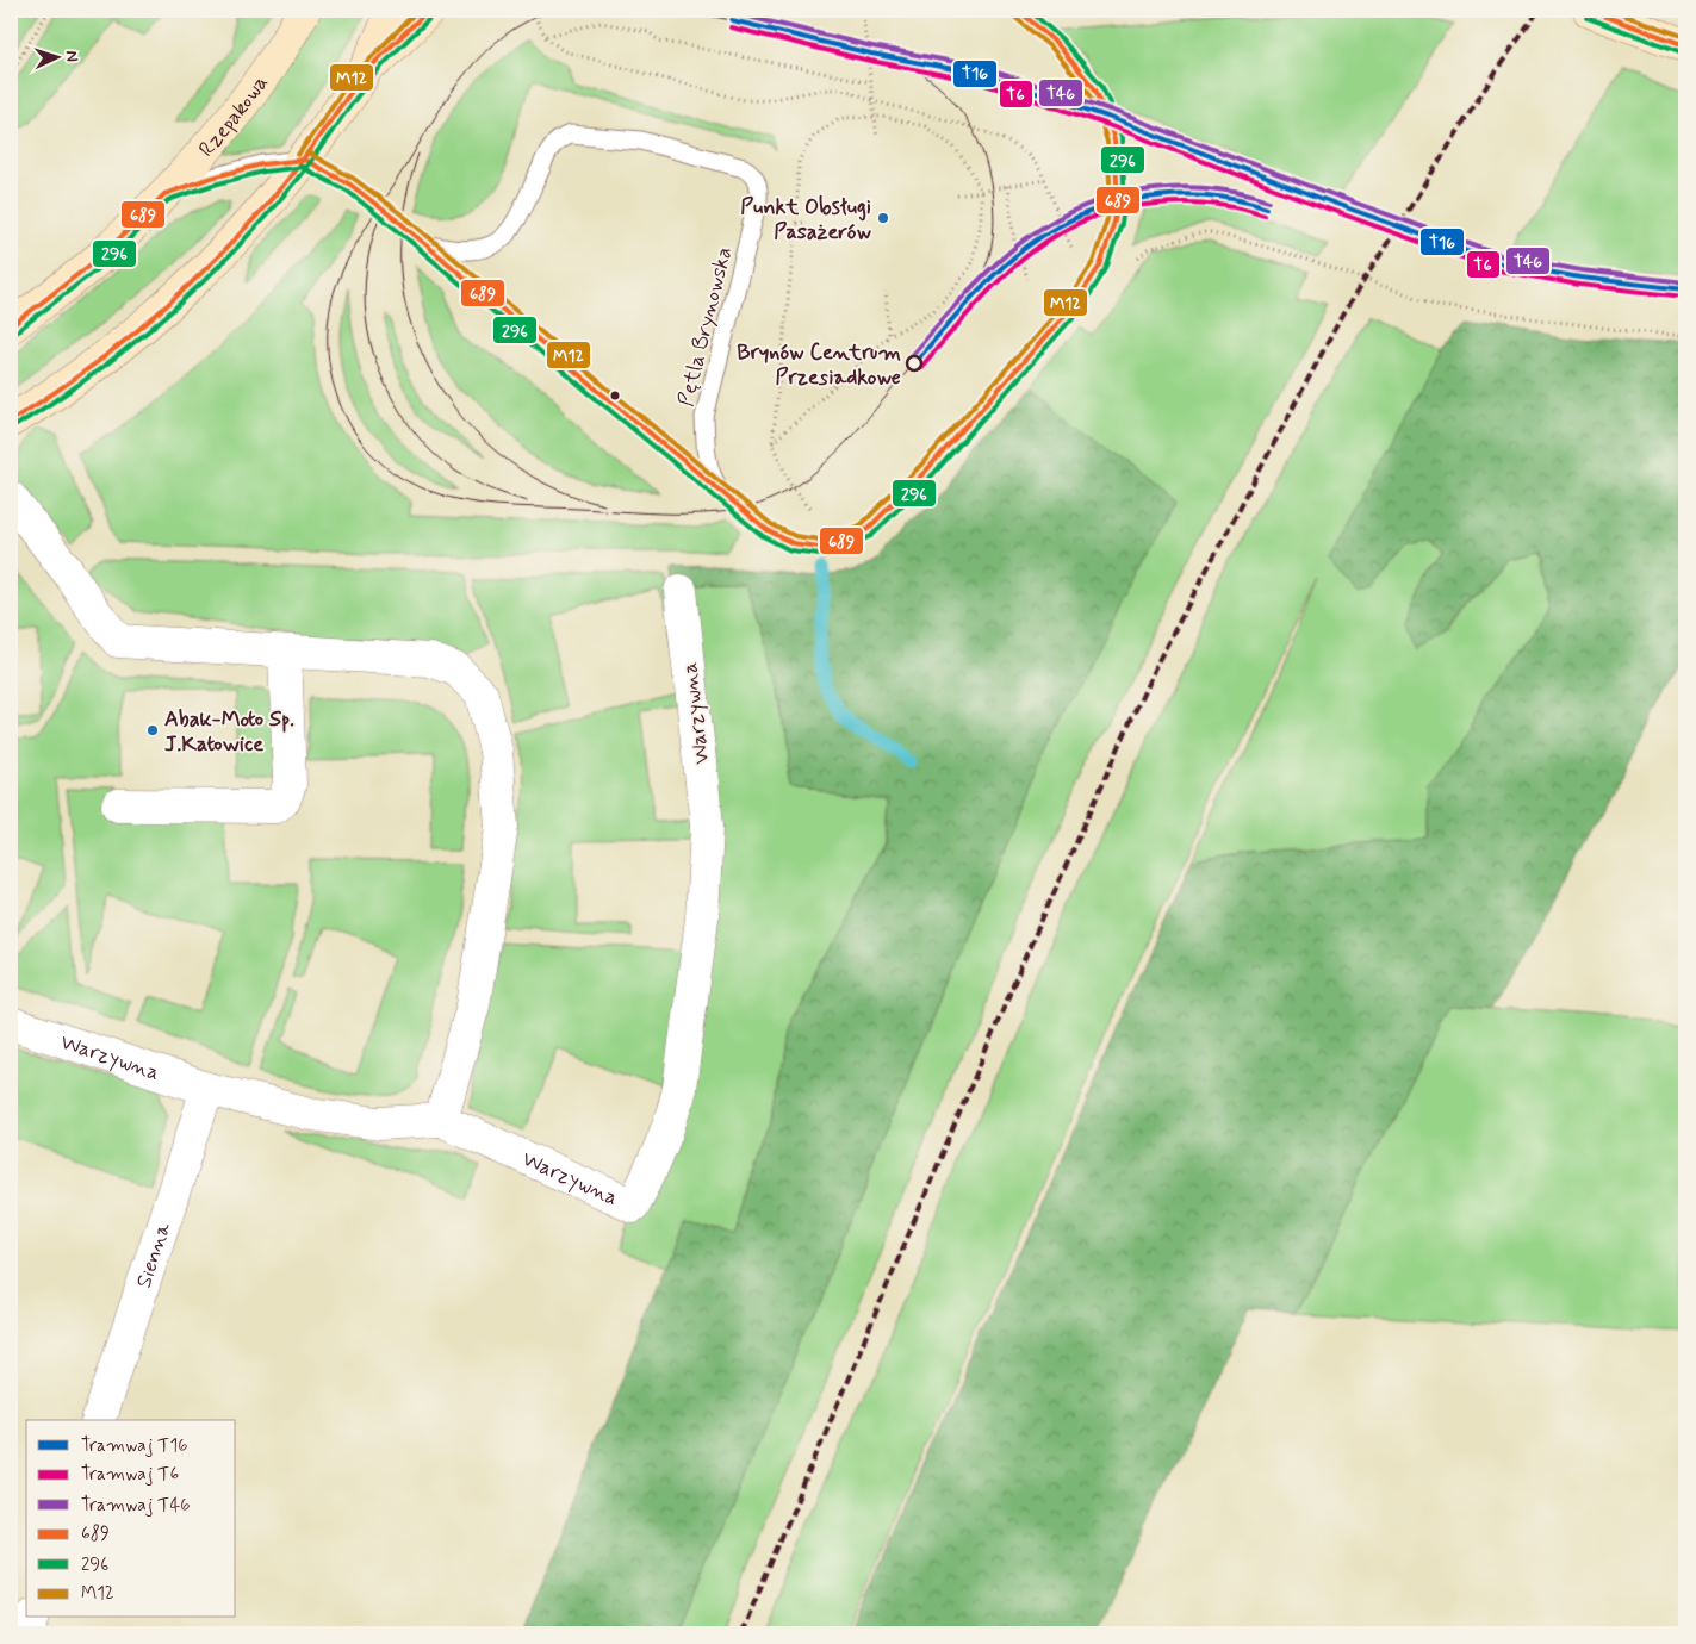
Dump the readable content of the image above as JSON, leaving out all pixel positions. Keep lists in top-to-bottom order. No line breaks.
{"streets":{"street":["Rzepakowa","Warzywna","Sienna"],"lane":["Pętla Brynowska"]},"crossings":[["Warzywna","Sienna"]],"places":["Punkt Obsługi Pasażerów","Brynów Centrum Przesiadkowe","Abak-Moto Sp. J.Katowice"],"lines":["transit line 689","transit line 296","transit line M12","tram line T46","tram line T16","tram line T6"],"legend":["Tramwaj T16","Tramwaj T6","Tramwaj T46","689","296","M12"],"north":"right"}
